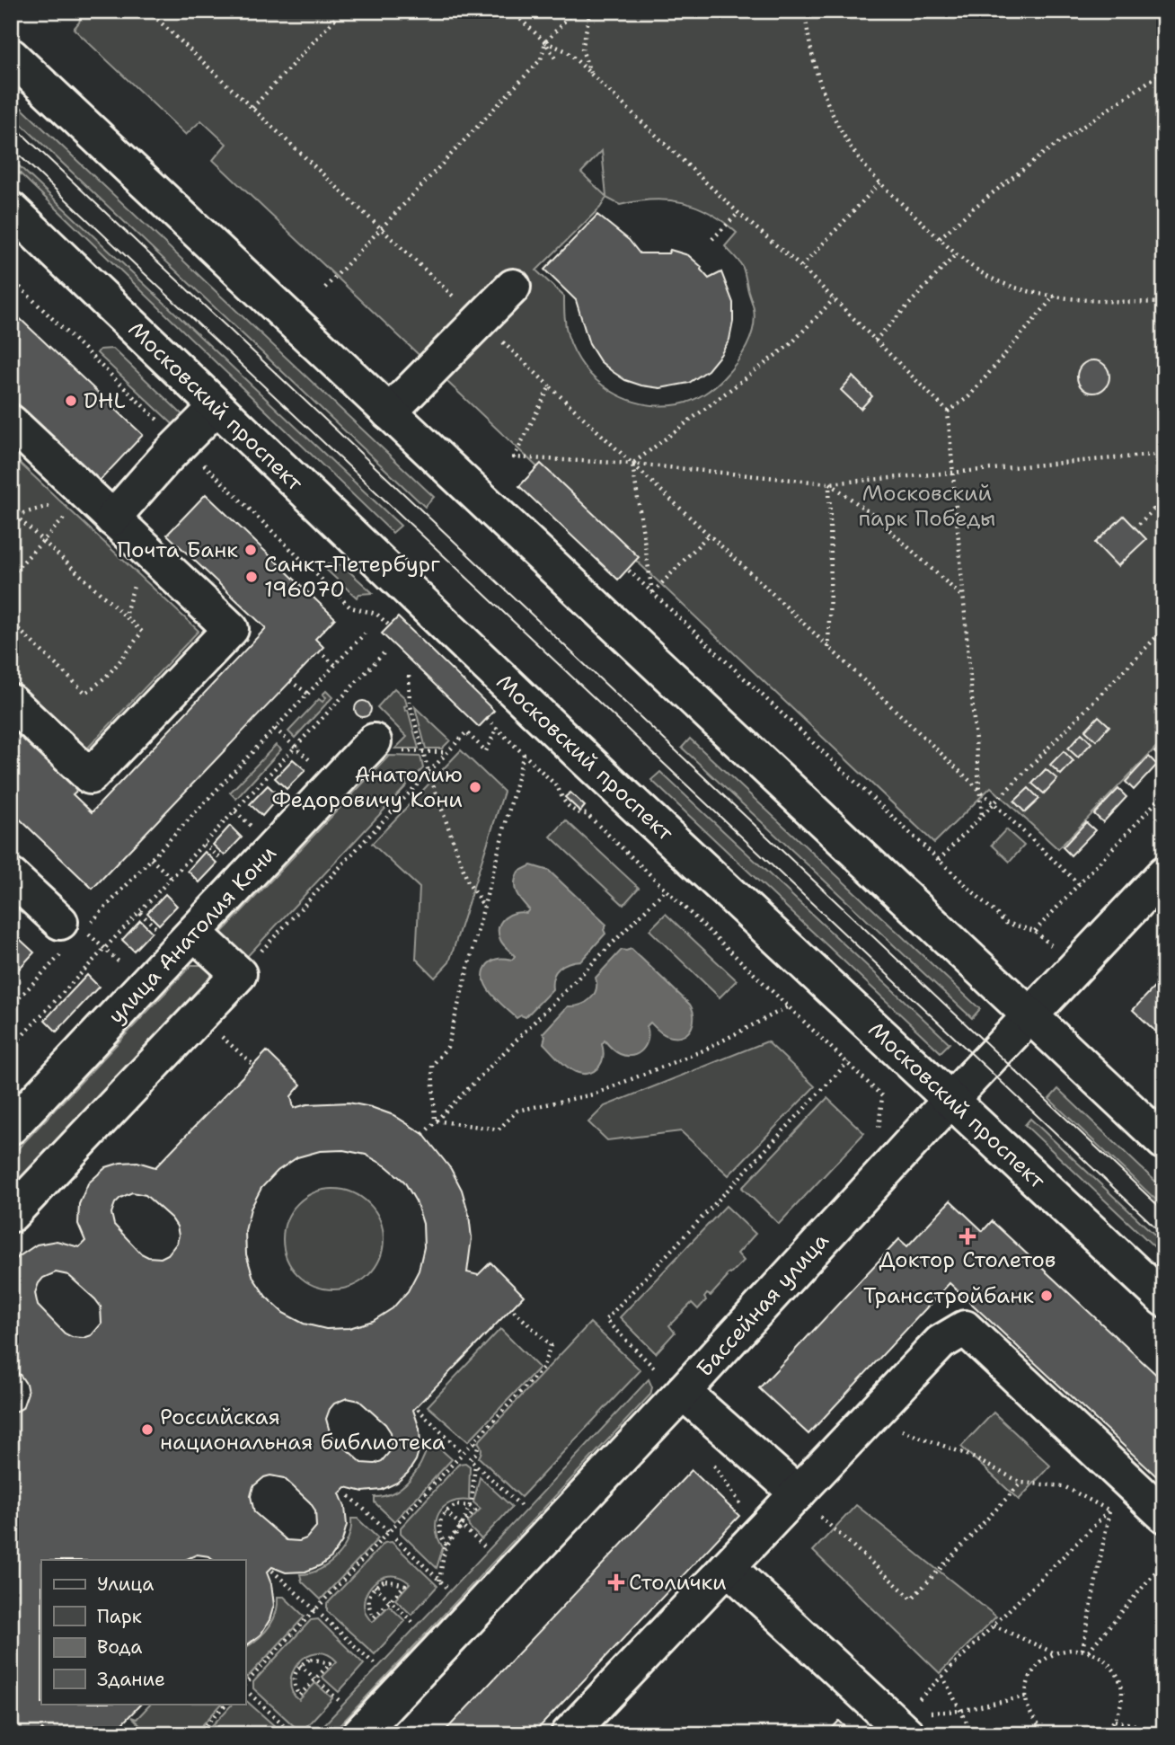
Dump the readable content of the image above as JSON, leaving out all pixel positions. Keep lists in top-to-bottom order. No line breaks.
{"streets":{"main road":["Московский проспект","улица Анатолия Кони","Бассейная улица"]},"crossings":[["Московский проспект","Бассейная улица"]],"parks":["Московский парк Победы"],"places":{"other":["DHL","Почта Банк","Санкт-Петербург 196070","Анатолию Федоровичу Кони","Трансстройбанк","Российская национальная библиотека"],"health":["Доктор Столетов","Столички"]},"legend":["Улица","Парк","Вода","Здание"]}
